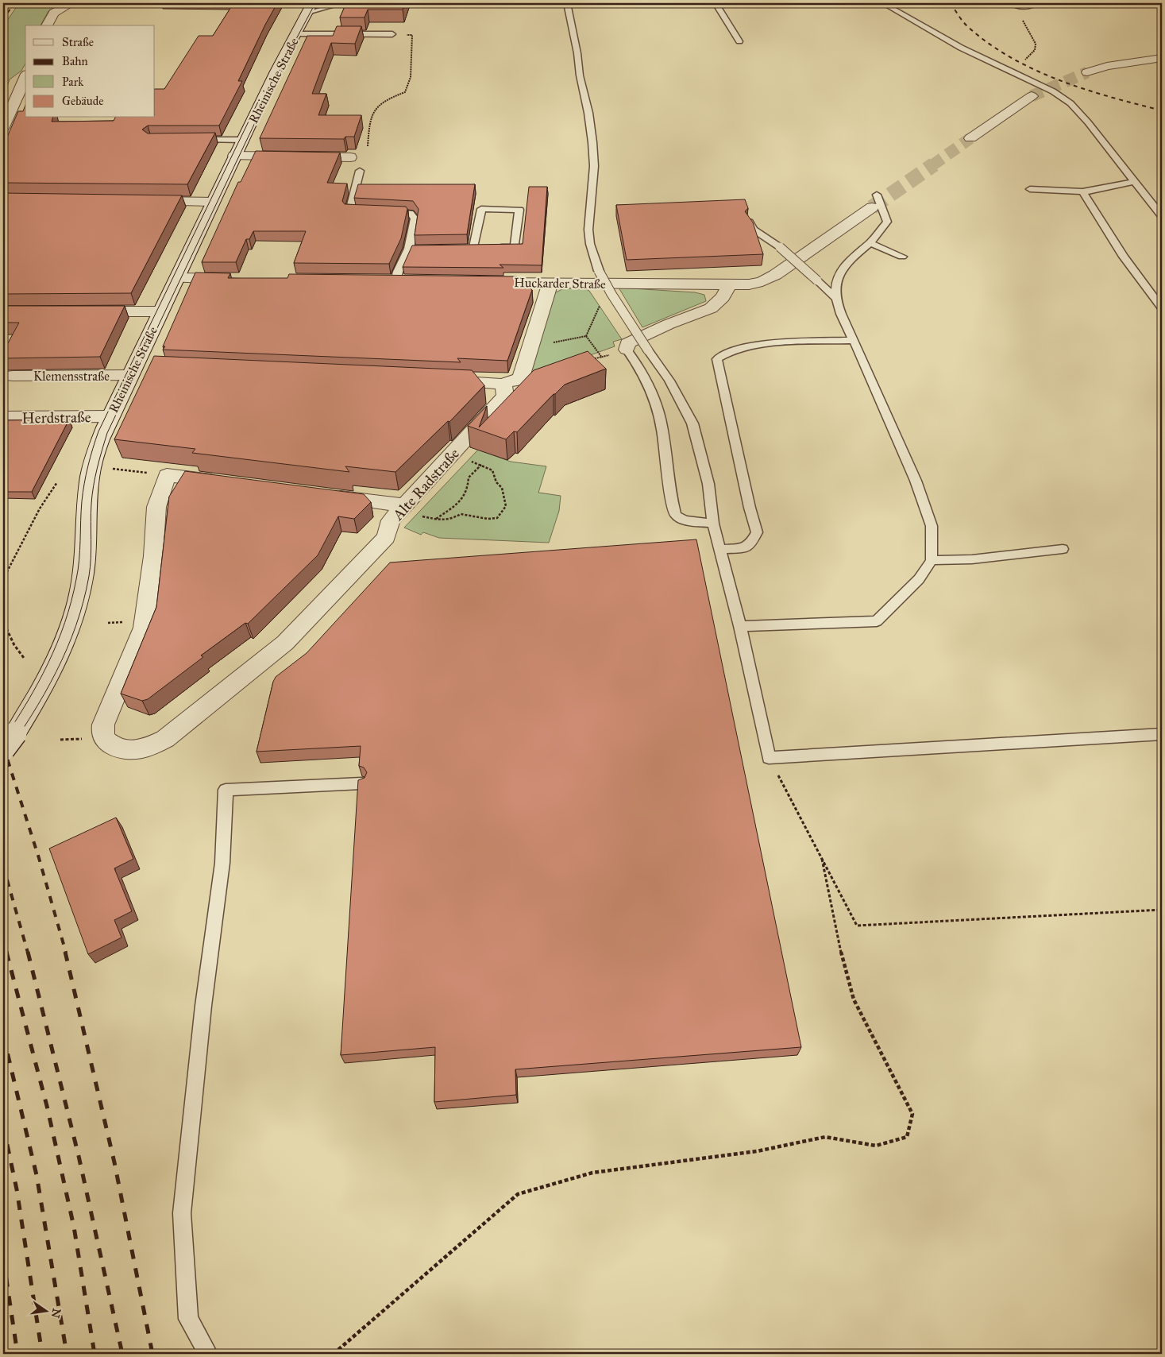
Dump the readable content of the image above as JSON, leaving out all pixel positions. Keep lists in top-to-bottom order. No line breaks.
{"streets":{"street":["Rheinische Straße","Huckarder Straße","Klemensstraße","Herdstraße","Alte Radstraße"]},"crossings":[["Rheinische Straße","Klemensstraße"],["Rheinische Straße","Herdstraße"]],"legend":["Straße","Bahn","Park","Gebäude"],"north":"right"}
